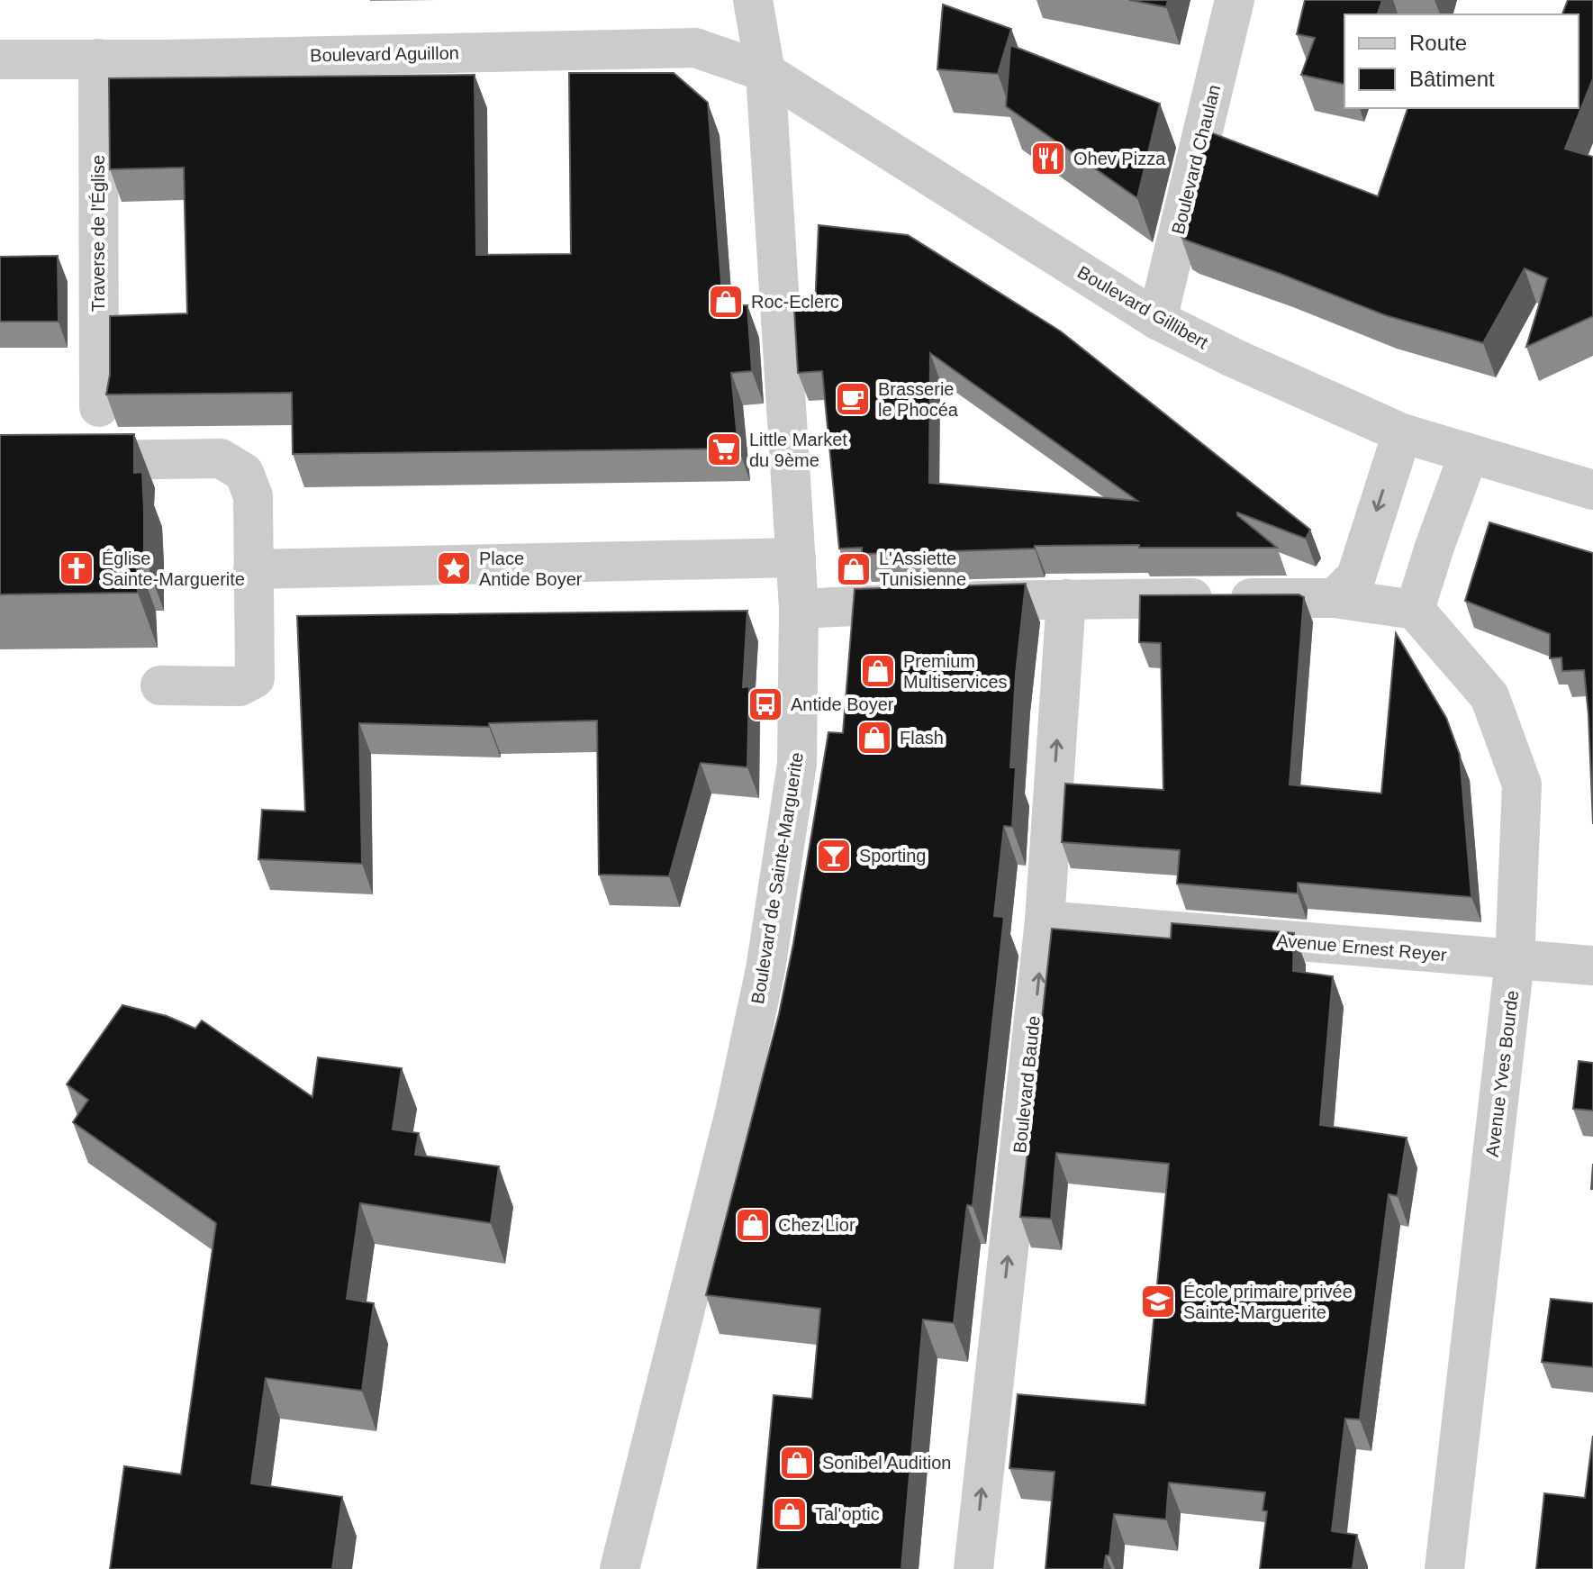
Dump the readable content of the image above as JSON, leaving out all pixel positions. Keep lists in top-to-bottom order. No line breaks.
{"streets":{"street":["Boulevard Aguillon","Boulevard Chaulan","Traverse de l'Église","Boulevard Gillibert","Boulevard de Sainte-Marguerite","Avenue Ernest Reyer","Avenue Yves Bourde","Boulevard Baude"]},"crossings":[["Boulevard Aguillon","Traverse de l'Église"],["Boulevard Aguillon","Boulevard Gillibert"],["Boulevard Aguillon","Boulevard de Sainte-Marguerite"],["Boulevard Chaulan","Boulevard Gillibert"],["Boulevard Gillibert","Boulevard de Sainte-Marguerite"],["Avenue Ernest Reyer","Avenue Yves Bourde"],["Avenue Ernest Reyer","Boulevard Baude"]],"one_way":["Boulevard Baude"],"places":{"restaurant":["Ohev Pizza"],"shop":["Roc-Eclerc","L'Assiette Tunisienne","Premium Multiservices","Flash","Chez Lior","Sonibel Audition","Tal'optic"],"cafe":["Brasserie le Phocéa"],"supermarket":["Little Market du 9ème"],"church":["Église Sainte-Marguerite"],"place":["Place Antide Boyer"],"bus stop":["Antide Boyer"],"bar":["Sporting"],"school or university":["École primaire privée Sainte-Marguerite"]},"legend":["Route","Bâtiment"]}
